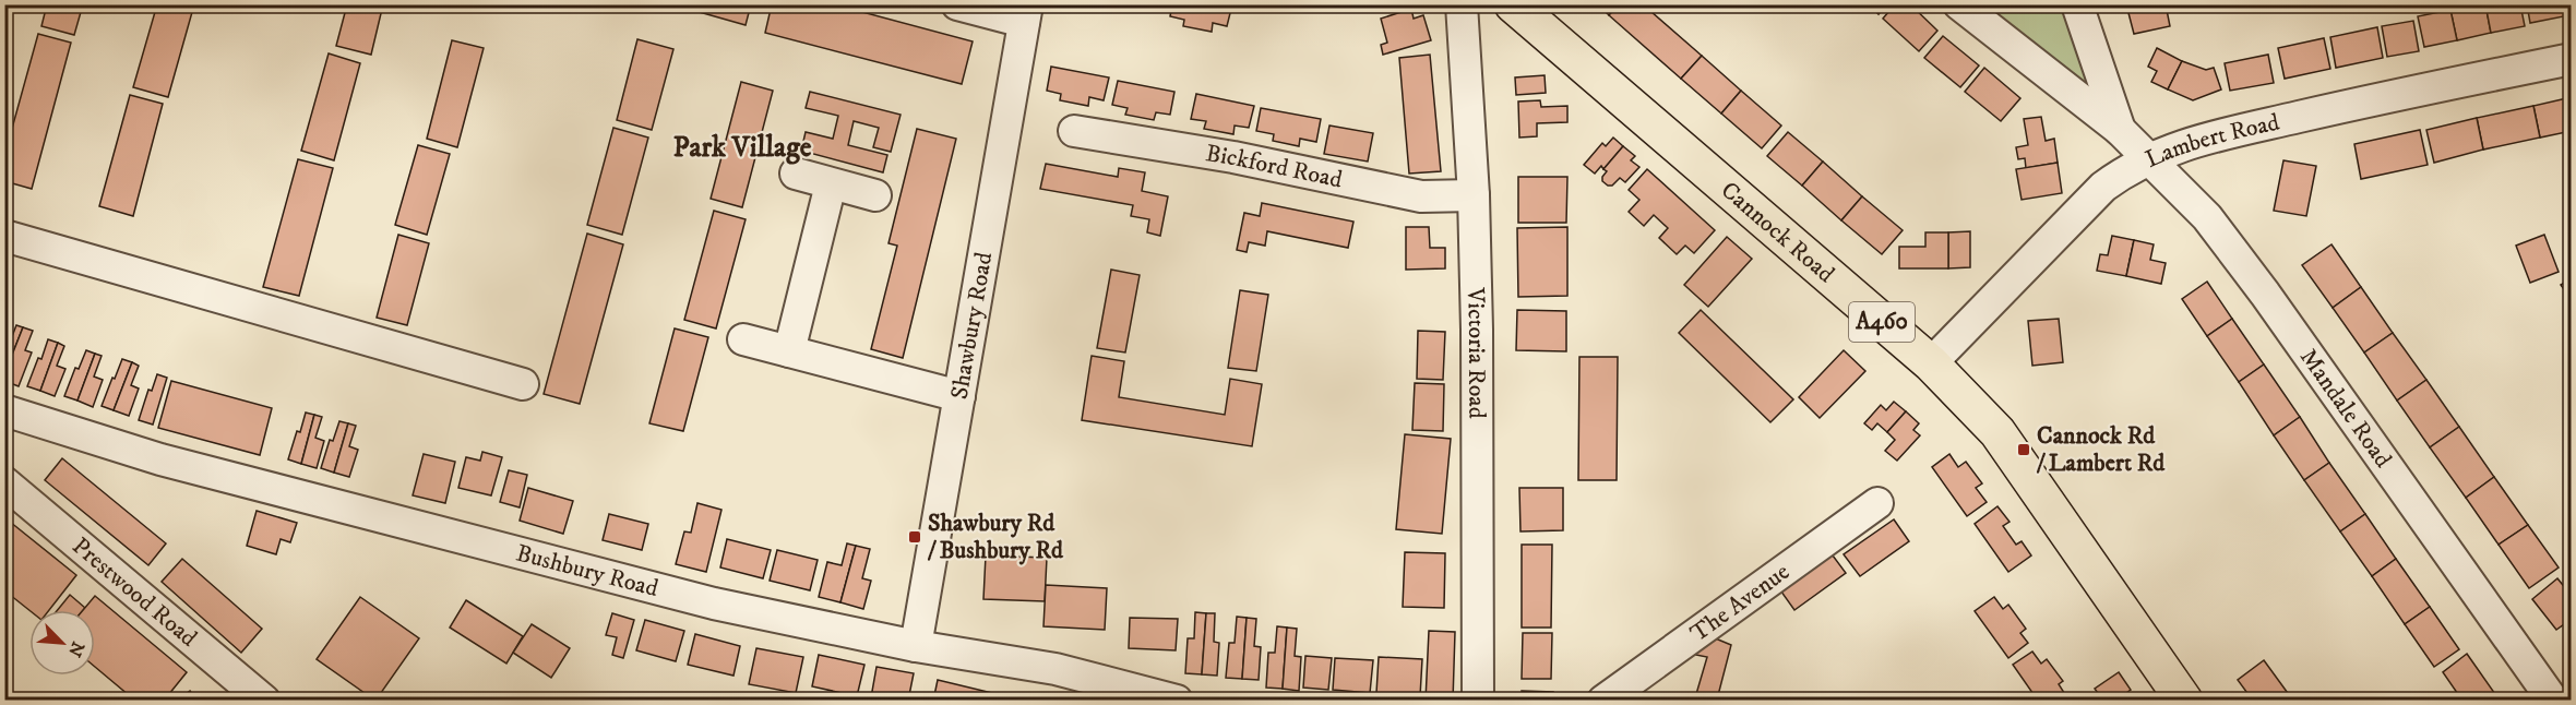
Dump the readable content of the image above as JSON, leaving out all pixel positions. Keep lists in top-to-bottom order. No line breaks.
{"streets":{"highway":["Cannock Road","A460"],"street":["Lambert Road","Bickford Road","Shawbury Road","Victoria Road","Mandale Road","Bushbury Road","Prestwood Road","The Avenue"]},"crossings":[["Lambert Road","Cannock Road"],["Lambert Road","Mandale Road"],["Bickford Road","Victoria Road"],["Shawbury Road","Bushbury Road"]],"districts":["Park Village"],"places":{"transit":["Cannock Rd / Lambert Rd","Shawbury Rd / Bushbury Rd"]},"north":"bottom right"}
